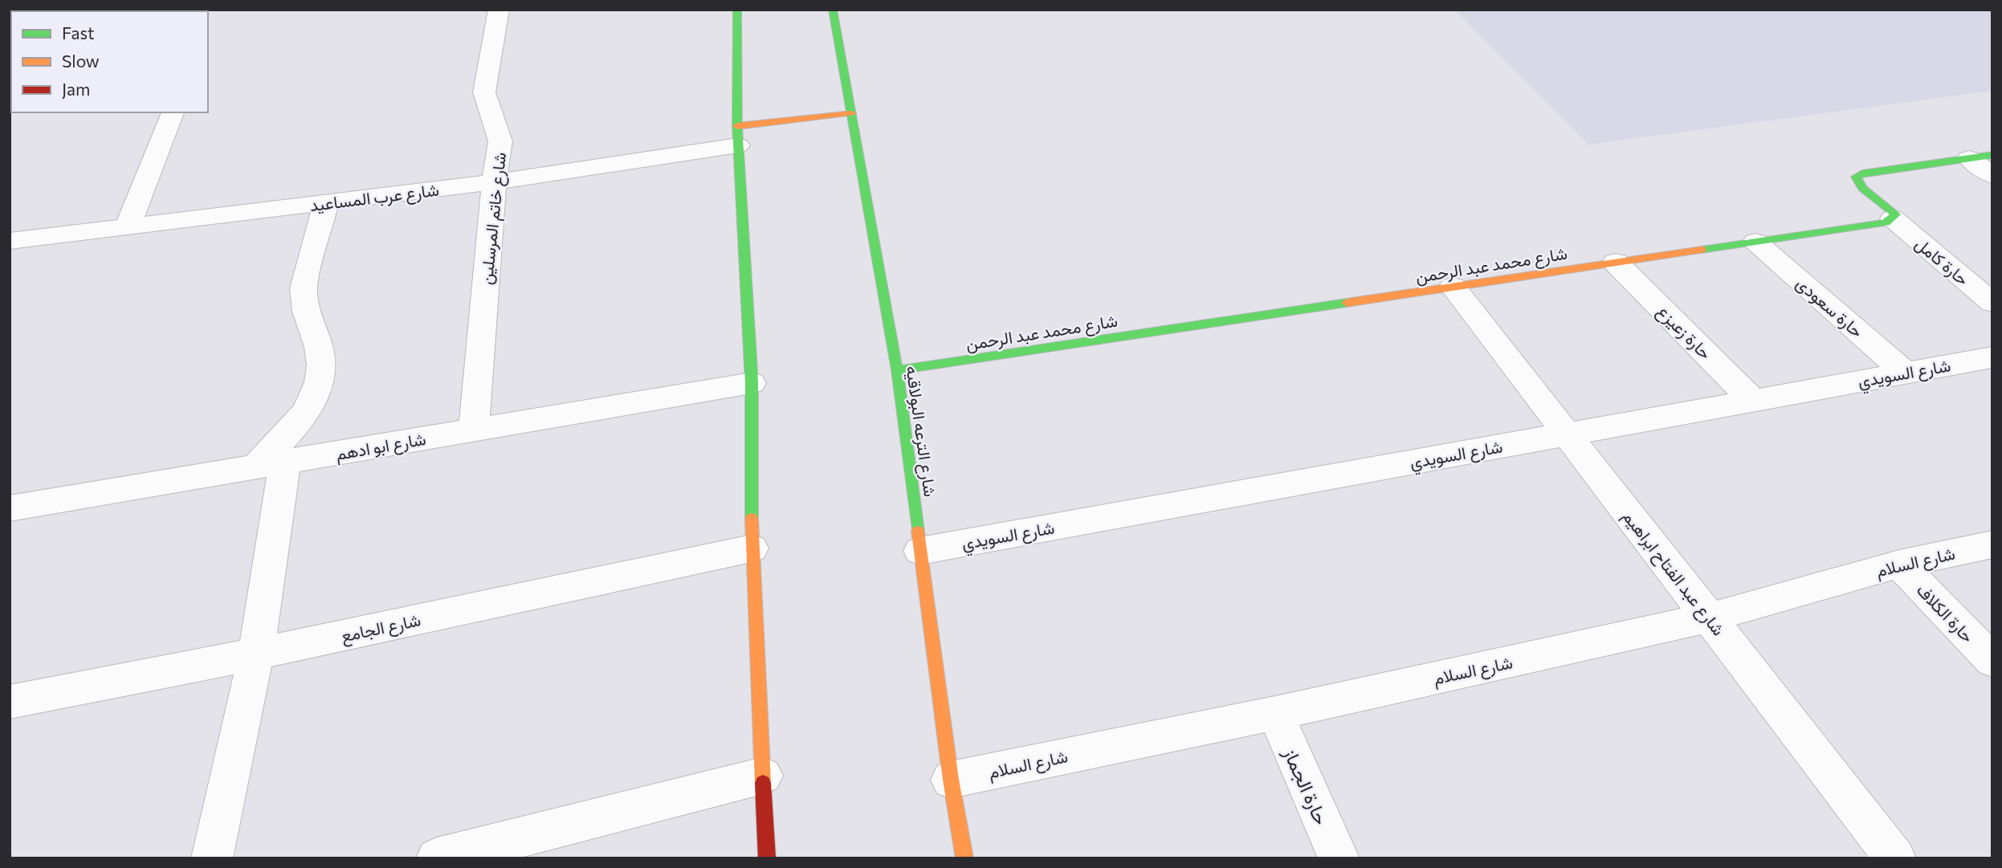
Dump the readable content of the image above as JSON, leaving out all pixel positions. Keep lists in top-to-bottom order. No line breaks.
{"streets":{"street":["شارع عرب المساعيد","شارع خاتم المرسلين","حارة كامل","شارع محمد عبد الرحمن","حارة سعودى","حارة زعيزع","شارع السويدي","شارع الترعه البولاقيه","شارع ابو ادهم","شارع السلام","شارع عبد الفتاح ابراهيم","حارة الكلاف","شارع الجامع","حارة الجماز"]},"crossings":[["شارع عرب المساعيد","شارع خاتم المرسلين"],["شارع خاتم المرسلين","شارع ابو ادهم"],["حارة كامل","شارع محمد عبد الرحمن"],["شارع محمد عبد الرحمن","حارة سعودى"],["شارع محمد عبد الرحمن","حارة زعيزع"],["شارع محمد عبد الرحمن","شارع الترعه البولاقيه"],["شارع محمد عبد الرحمن","شارع عبد الفتاح ابراهيم"],["حارة سعودى","شارع السويدي"],["حارة زعيزع","شارع السويدي"],["شارع السويدي","شارع الترعه البولاقيه"],["شارع السويدي","شارع عبد الفتاح ابراهيم"],["شارع الترعه البولاقيه","شارع السلام"],["شارع السلام","شارع عبد الفتاح ابراهيم"],["شارع السلام","حارة الكلاف"],["شارع السلام","حارة الجماز"]],"legend":["Fast","Slow","Jam"]}
